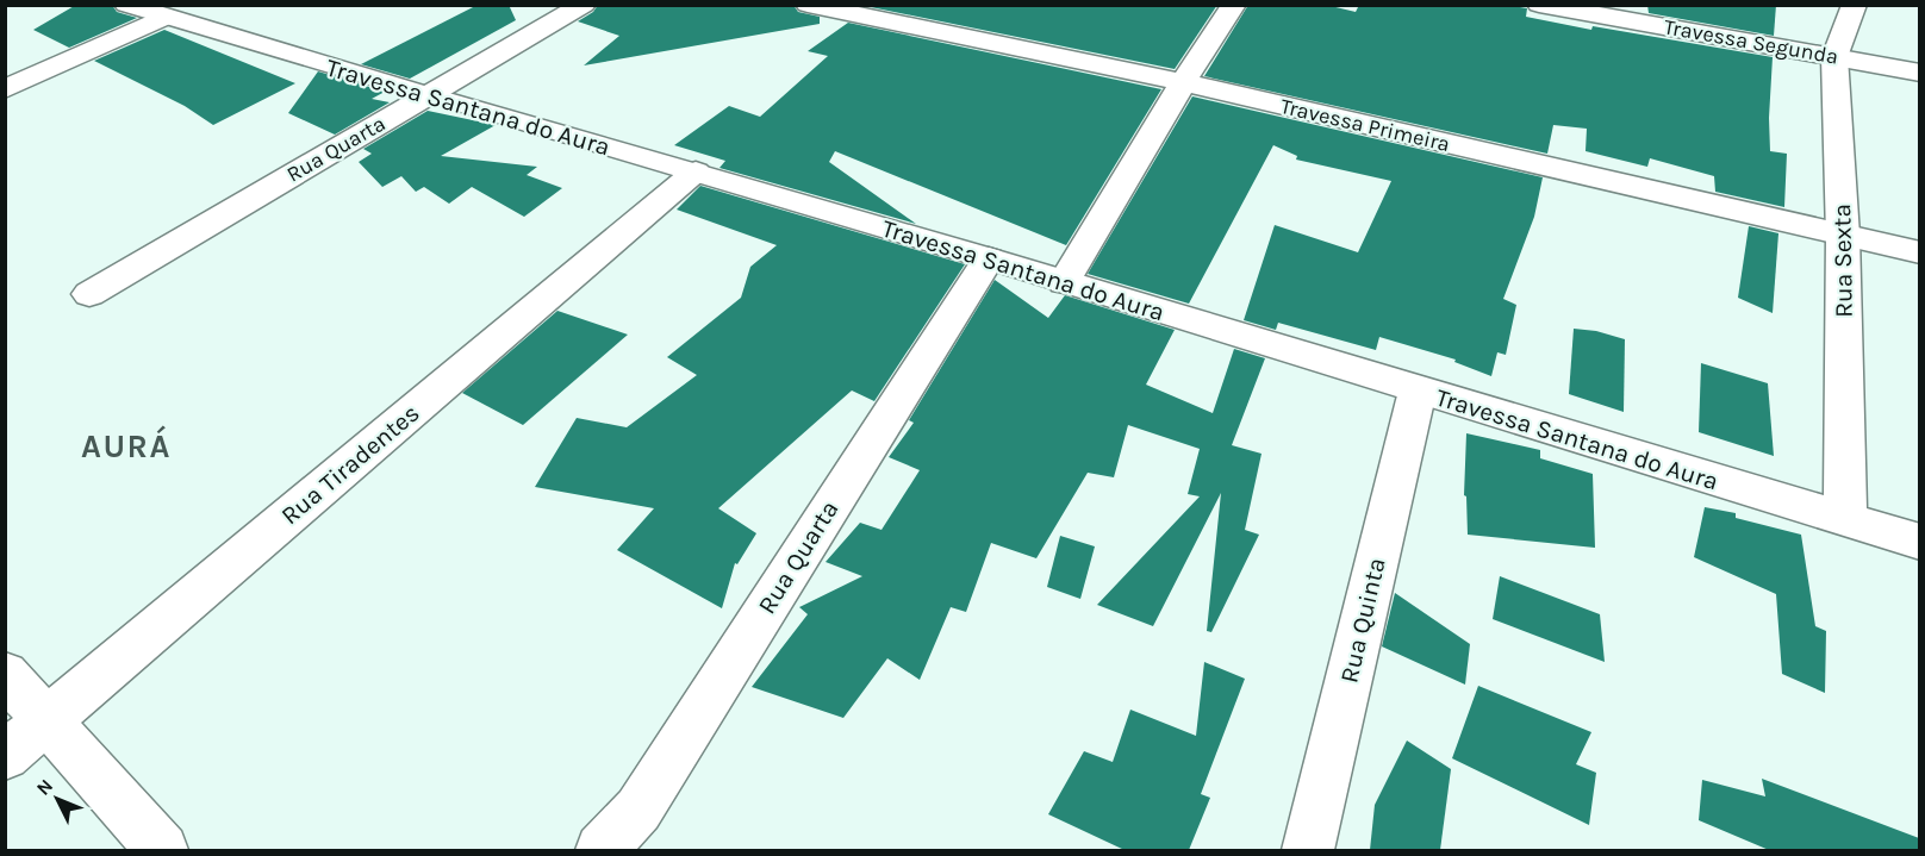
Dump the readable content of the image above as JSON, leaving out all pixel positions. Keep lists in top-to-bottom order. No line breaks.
{"streets":{"street":["Travessa Segunda","Travessa Santana do Aura","Travessa Primeira","Rua Quarta","Rua Sexta","Rua Tiradentes","Rua Quinta"]},"crossings":[["Travessa Segunda","Rua Sexta"],["Travessa Santana do Aura","Rua Quarta"],["Travessa Santana do Aura","Rua Sexta"],["Travessa Santana do Aura","Rua Tiradentes"],["Travessa Santana do Aura","Rua Quinta"],["Travessa Primeira","Rua Sexta"]],"districts":["AURÁ"],"north":"top left"}
